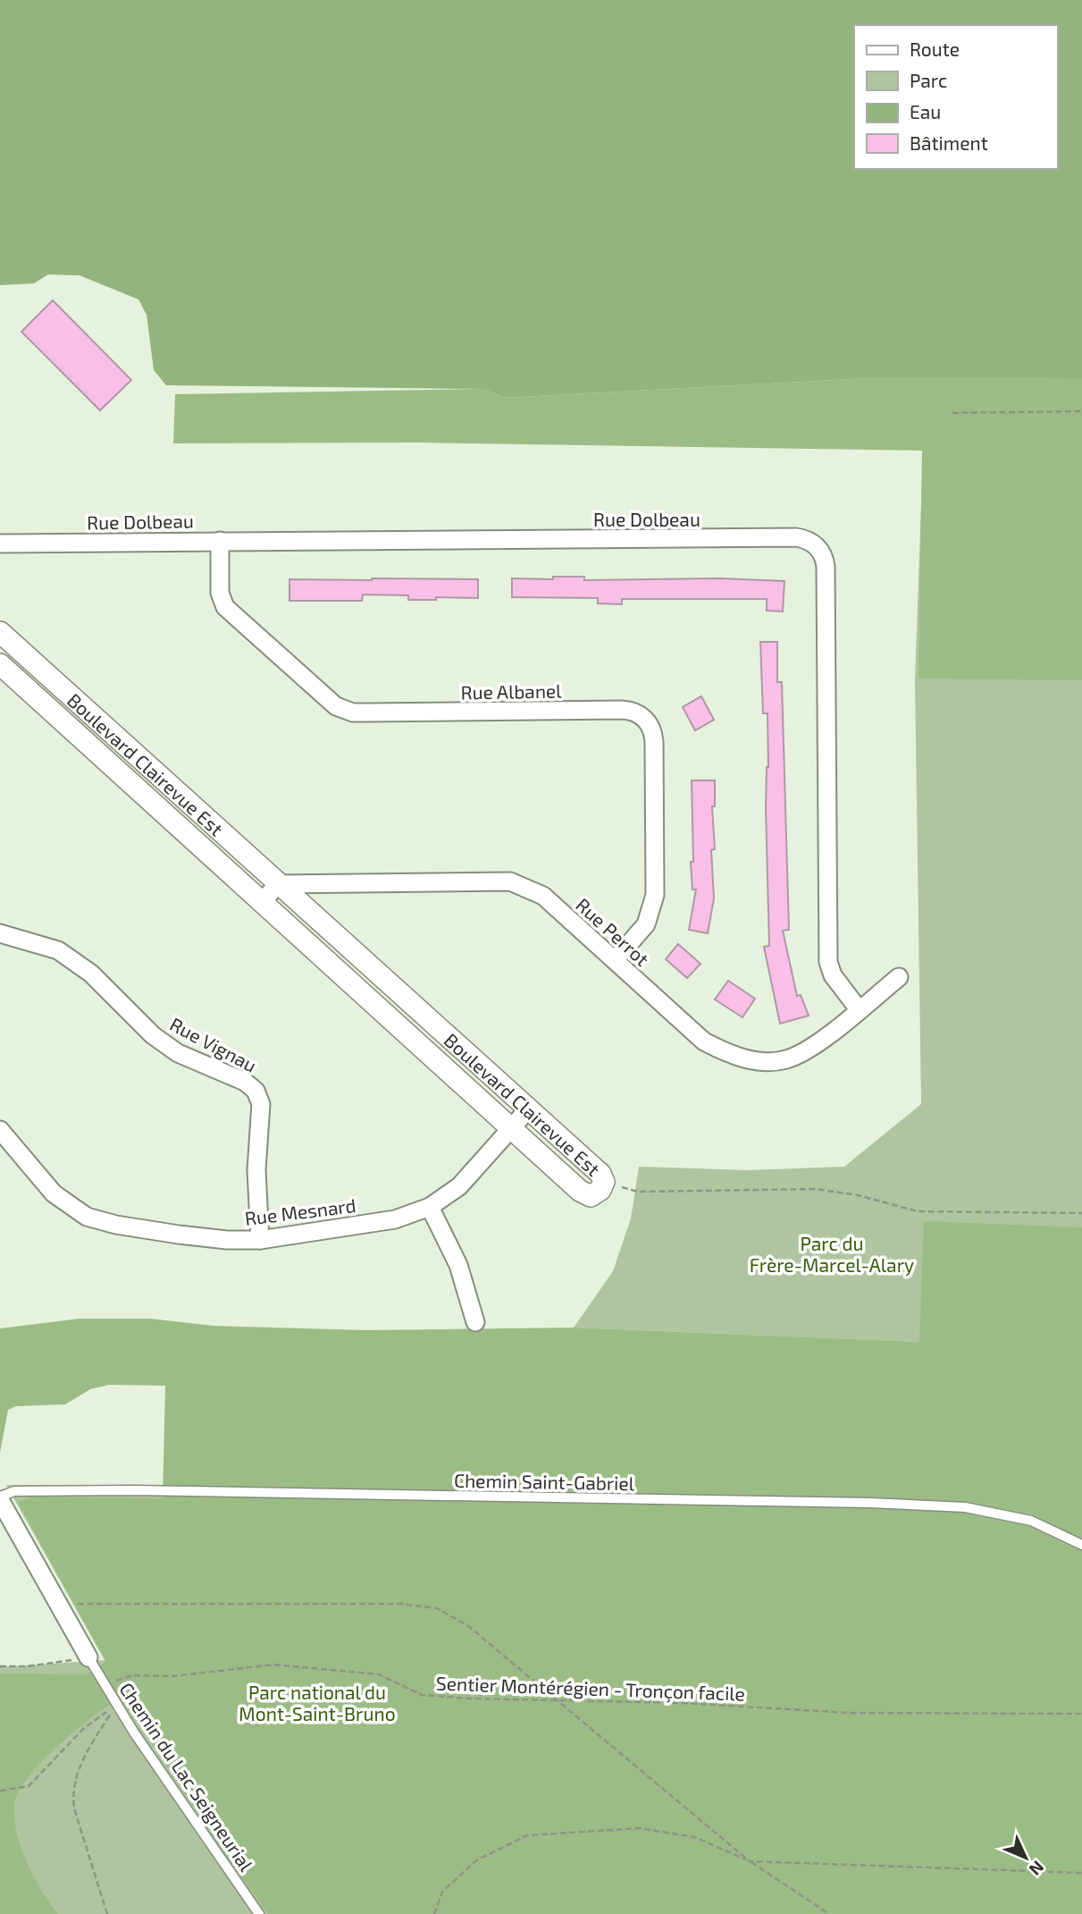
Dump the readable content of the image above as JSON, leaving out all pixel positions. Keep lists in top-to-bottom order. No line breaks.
{"streets":{"street":["Rue Dolbeau","Rue Albanel","Boulevard Clairevue Est","Rue Perrot","Rue Vignau","Rue Mesnard"],"lane":["Chemin Saint-Gabriel","Chemin du Lac Seigneurial"],"path":["Sentier Montérégien - Tronçon facile"]},"crossings":[["Rue Dolbeau","Rue Albanel"],["Rue Dolbeau","Rue Perrot"],["Rue Albanel","Rue Perrot"],["Boulevard Clairevue Est","Rue Perrot"],["Boulevard Clairevue Est","Rue Mesnard"],["Rue Vignau","Rue Mesnard"],["Sentier Montérégien - Tronçon facile","Chemin du Lac Seigneurial"]],"parks":["Parc du Frère-Marcel-Alary","Parc national du Mont-Saint-Bruno"],"legend":["Route","Parc","Eau","Bâtiment"],"north":"bottom right"}
